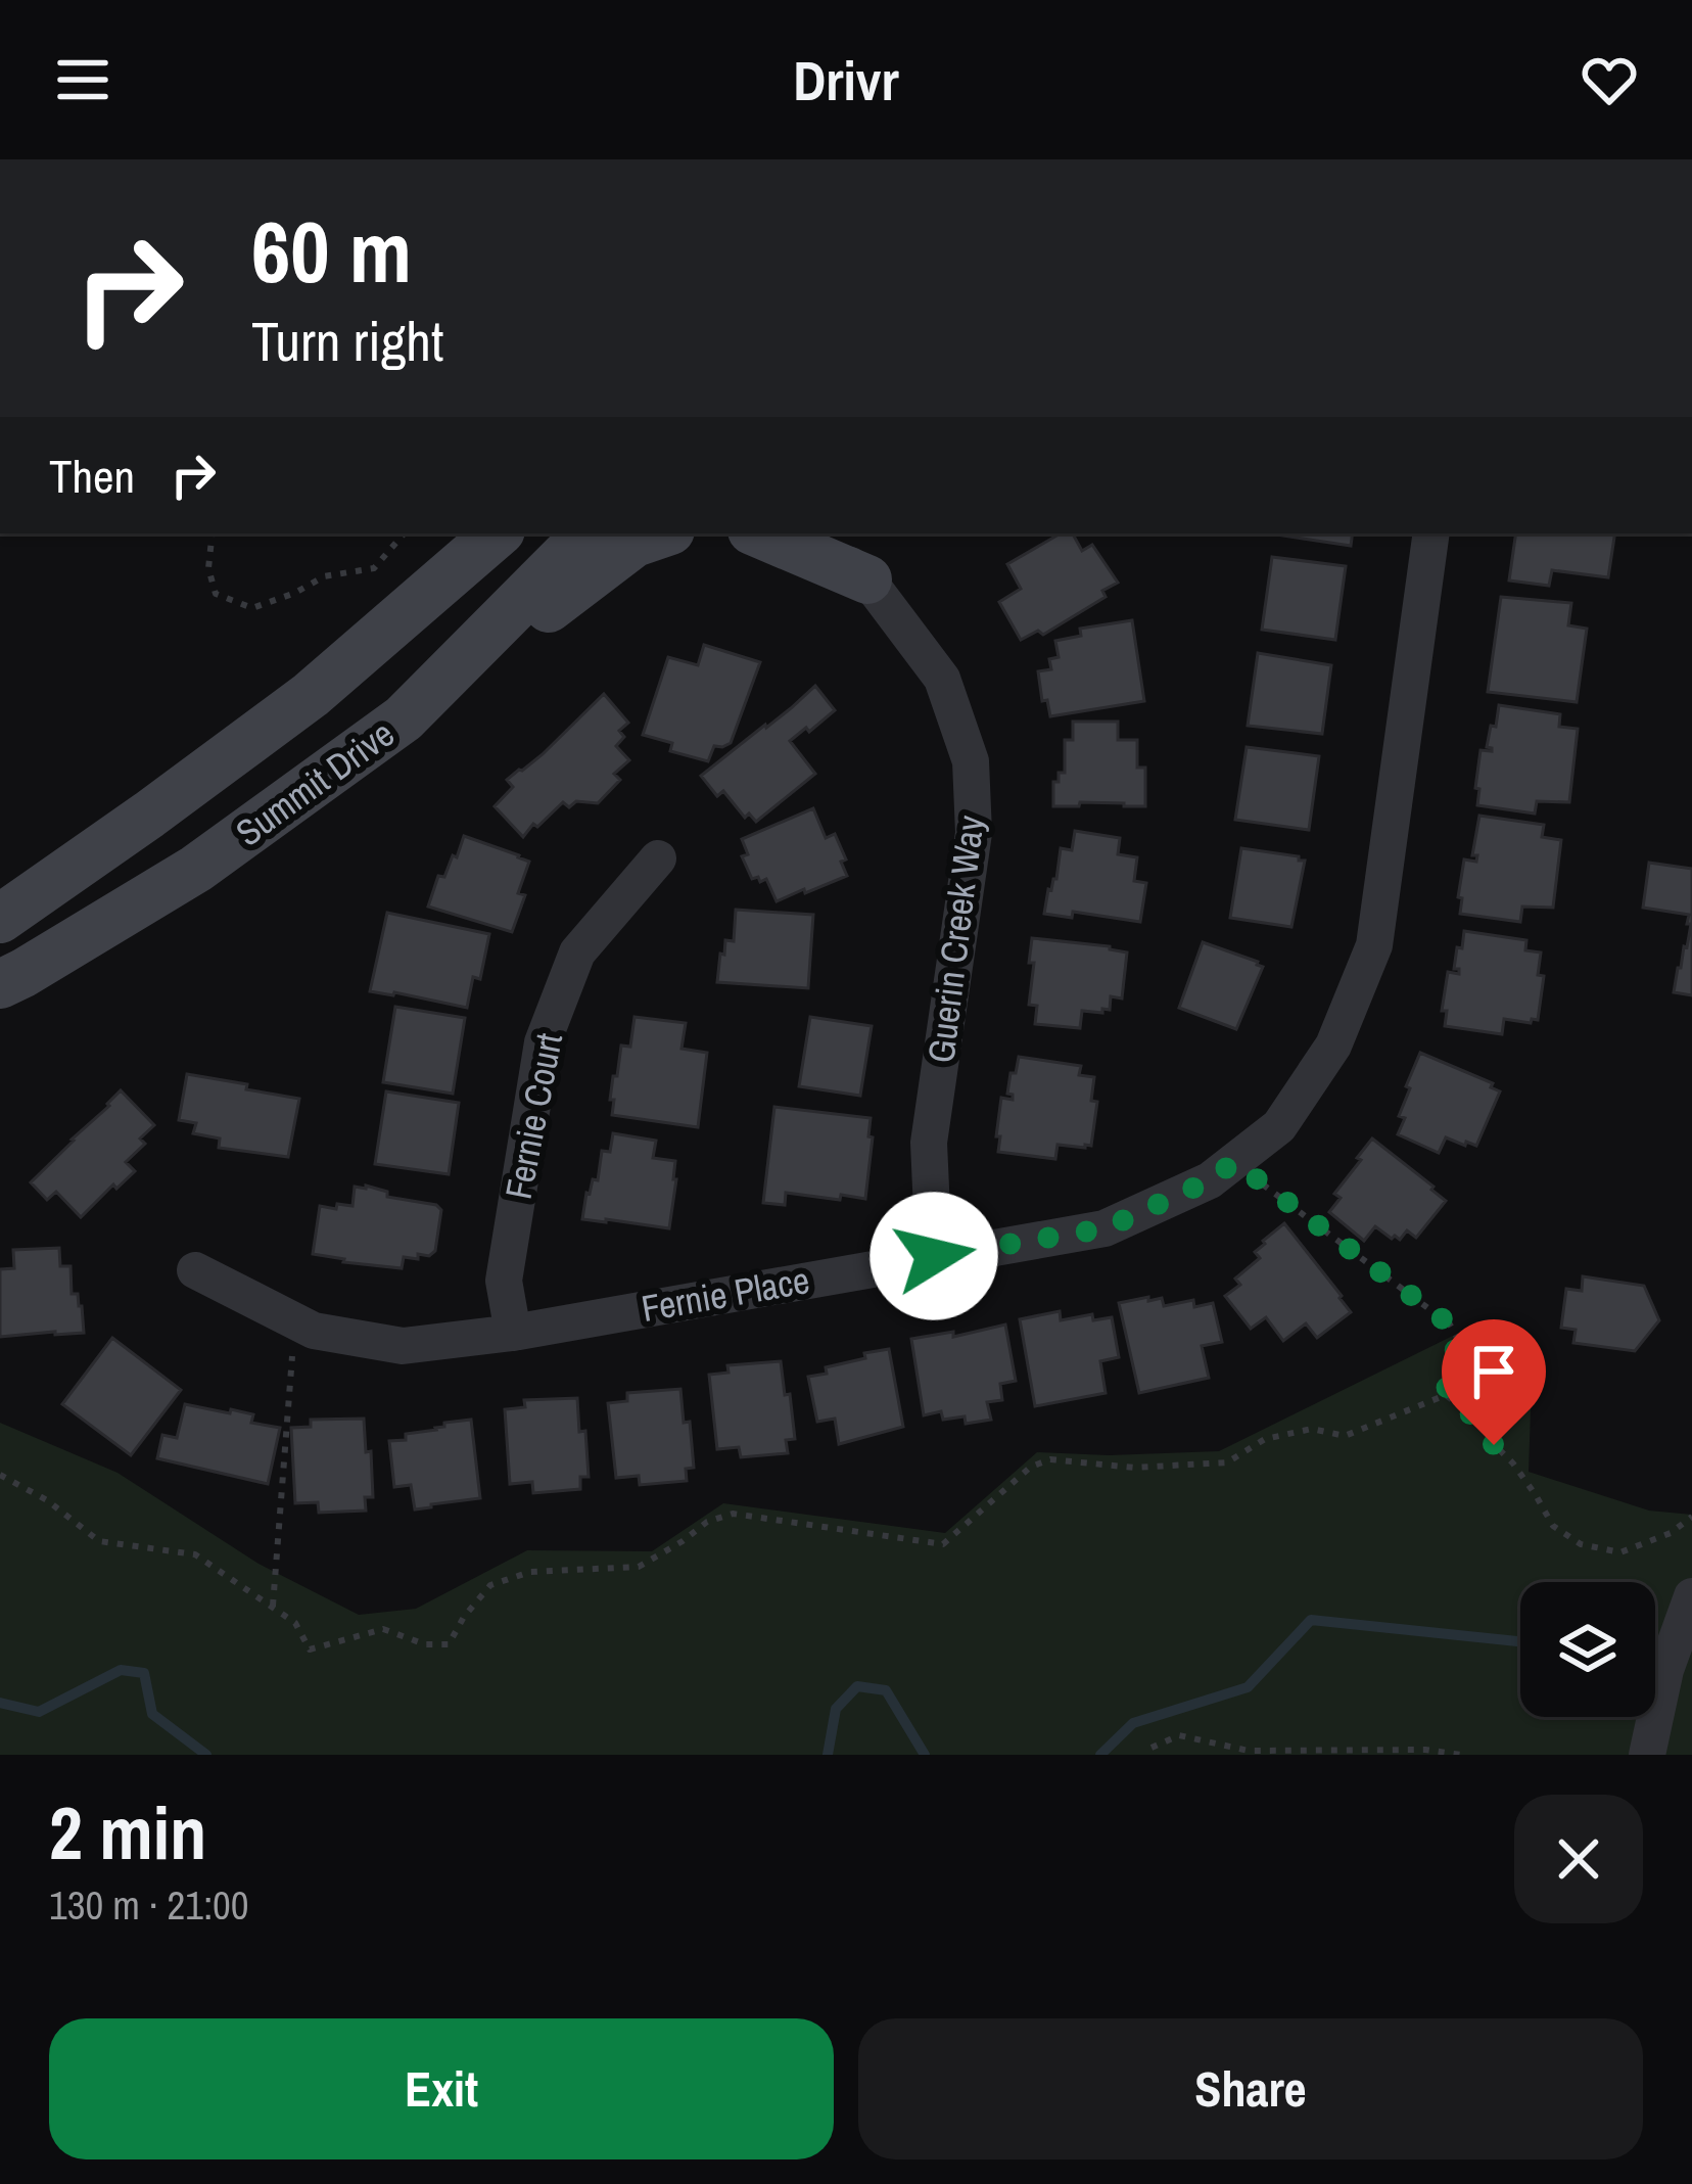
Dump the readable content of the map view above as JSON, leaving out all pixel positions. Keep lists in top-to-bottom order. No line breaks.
{"streets":{"main road":["Summit Drive"],"street":["Guerin Creek Way","Fernie Court","Fernie Place"]},"crossings":[["Guerin Creek Way","Fernie Place"],["Fernie Court","Fernie Place"]],"page":{"header":"Drivr","turn":["60 m","Turn right"],"then":"Then","heading":["2 min","130 m · 21:00"],"buttons":["Exit","Share"]}}
